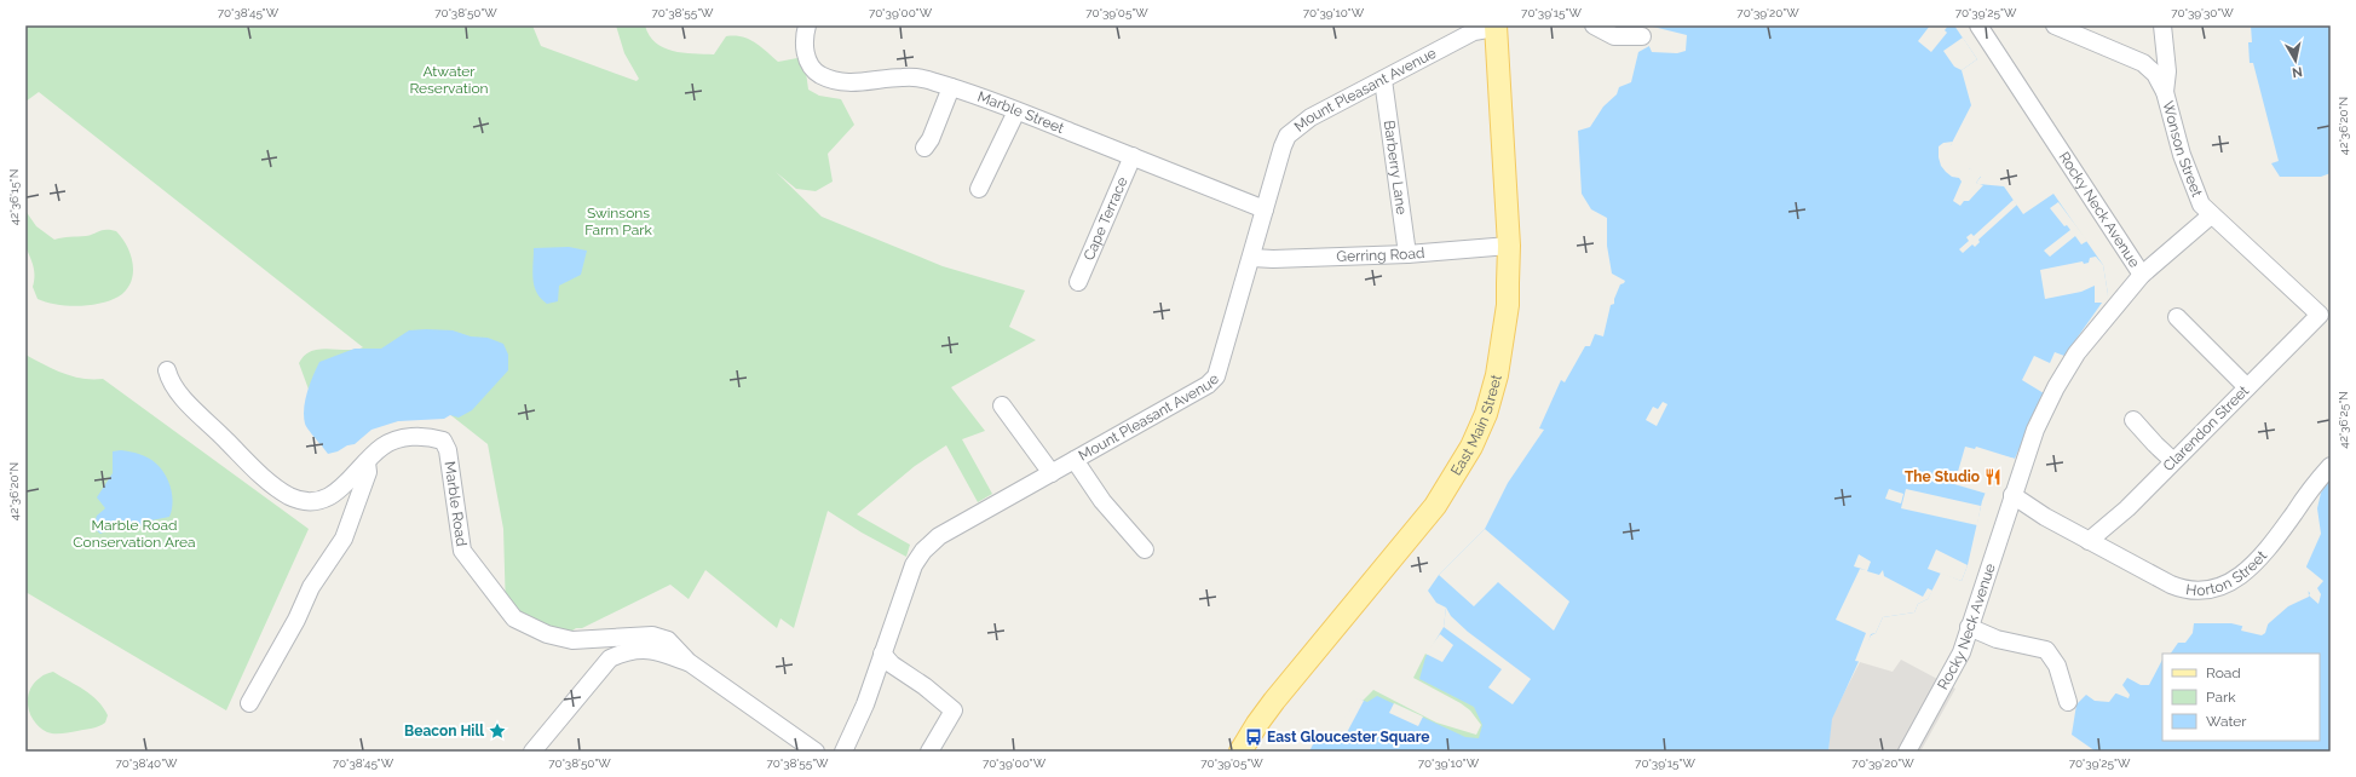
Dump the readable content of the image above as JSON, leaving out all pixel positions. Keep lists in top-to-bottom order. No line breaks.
{"streets":{"main road":["East Main Street"],"street":["Mount Pleasant Avenue","Marble Street","Wonson Street","Barberry Lane","Rocky Neck Avenue","Cape Terrace","Gerring Road","Clarendon Street","Marble Road","Horton Street"]},"crossings":[["Mount Pleasant Avenue","Marble Street"],["Mount Pleasant Avenue","Barberry Lane"],["Mount Pleasant Avenue","Gerring Road"],["Mount Pleasant Avenue","East Main Street"],["Marble Street","Cape Terrace"],["Wonson Street","Clarendon Street"],["Barberry Lane","Gerring Road"],["Gerring Road","East Main Street"],["Clarendon Street","Horton Street"]],"parks":["Atwater Reservation","Swinsons Farm Park","Marble Road Conservation Area"],"places":{"restaurant":["The Studio"],"place":["Beacon Hill"],"bus stop":["East Gloucester Square"]},"legend":["Road","Park","Water"],"north":"bottom","coordinates":["70°38'45\"W","70°38'50\"W","70°38'55\"W","70°39'00\"W","70°39'05\"W","70°39'10\"W","70°39'15\"W","70°39'20\"W","70°39'25\"W","70°39'30\"W","42°36'20\"N","42°36'15\"N","42°36'25\"N","70°38'40\"W"]}
